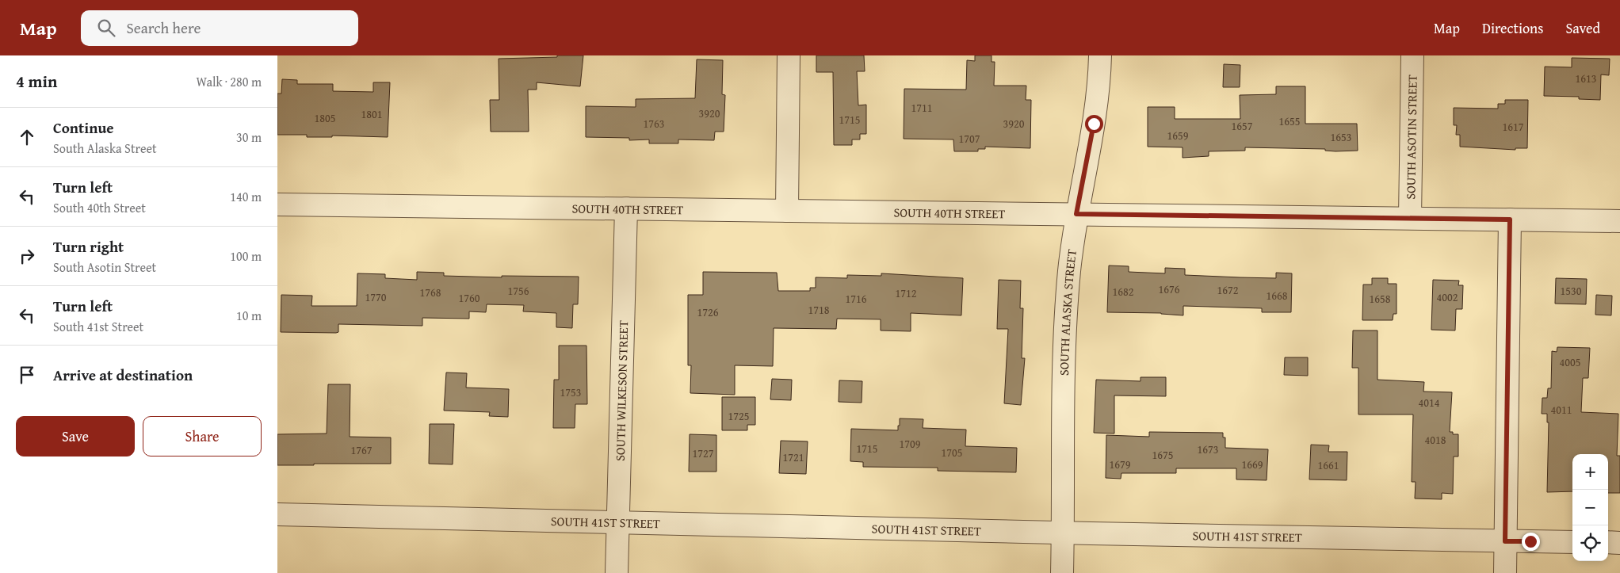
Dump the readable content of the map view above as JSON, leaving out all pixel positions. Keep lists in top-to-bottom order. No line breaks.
{"streets":{"street":["SOUTH ASOTIN STREET","SOUTH 40TH STREET","SOUTH ALASKA STREET","SOUTH WILKESON STREET","SOUTH 41ST STREET"]},"crossings":[["SOUTH ASOTIN STREET","SOUTH 40TH STREET"],["SOUTH 40TH STREET","SOUTH ALASKA STREET"],["SOUTH 40TH STREET","SOUTH WILKESON STREET"],["SOUTH ALASKA STREET","SOUTH 41ST STREET"],["SOUTH WILKESON STREET","SOUTH 41ST STREET"]],"house_numbers":["1613","1711","3920","1801","1805","1715","1655","1763","3920","1657","1617","1659","1653","1707","1676","1672","1756","1530","1682","1768","1712","1668","1770","4002","1760","1716","1658","1718","1726","4005","1753","4014","4011","1725","4018","1709","1715","1673","1767","1705","1727","1675","1721","1679","1669","1661"],"page":{"header":"Map","search":"Search here","nav":["Map","Directions","Saved"],"heading":["4 min","Walk · 280 m"],"list":[["Continue","South Alaska Street","30 m"],["Turn left","South 40th Street","140 m"],["Turn right","South Asotin Street","100 m"],["Turn left","South 41st Street","10 m"],"Arrive at destination"],"buttons":["Save","Share"],"map_buttons":["+","−"]}}
